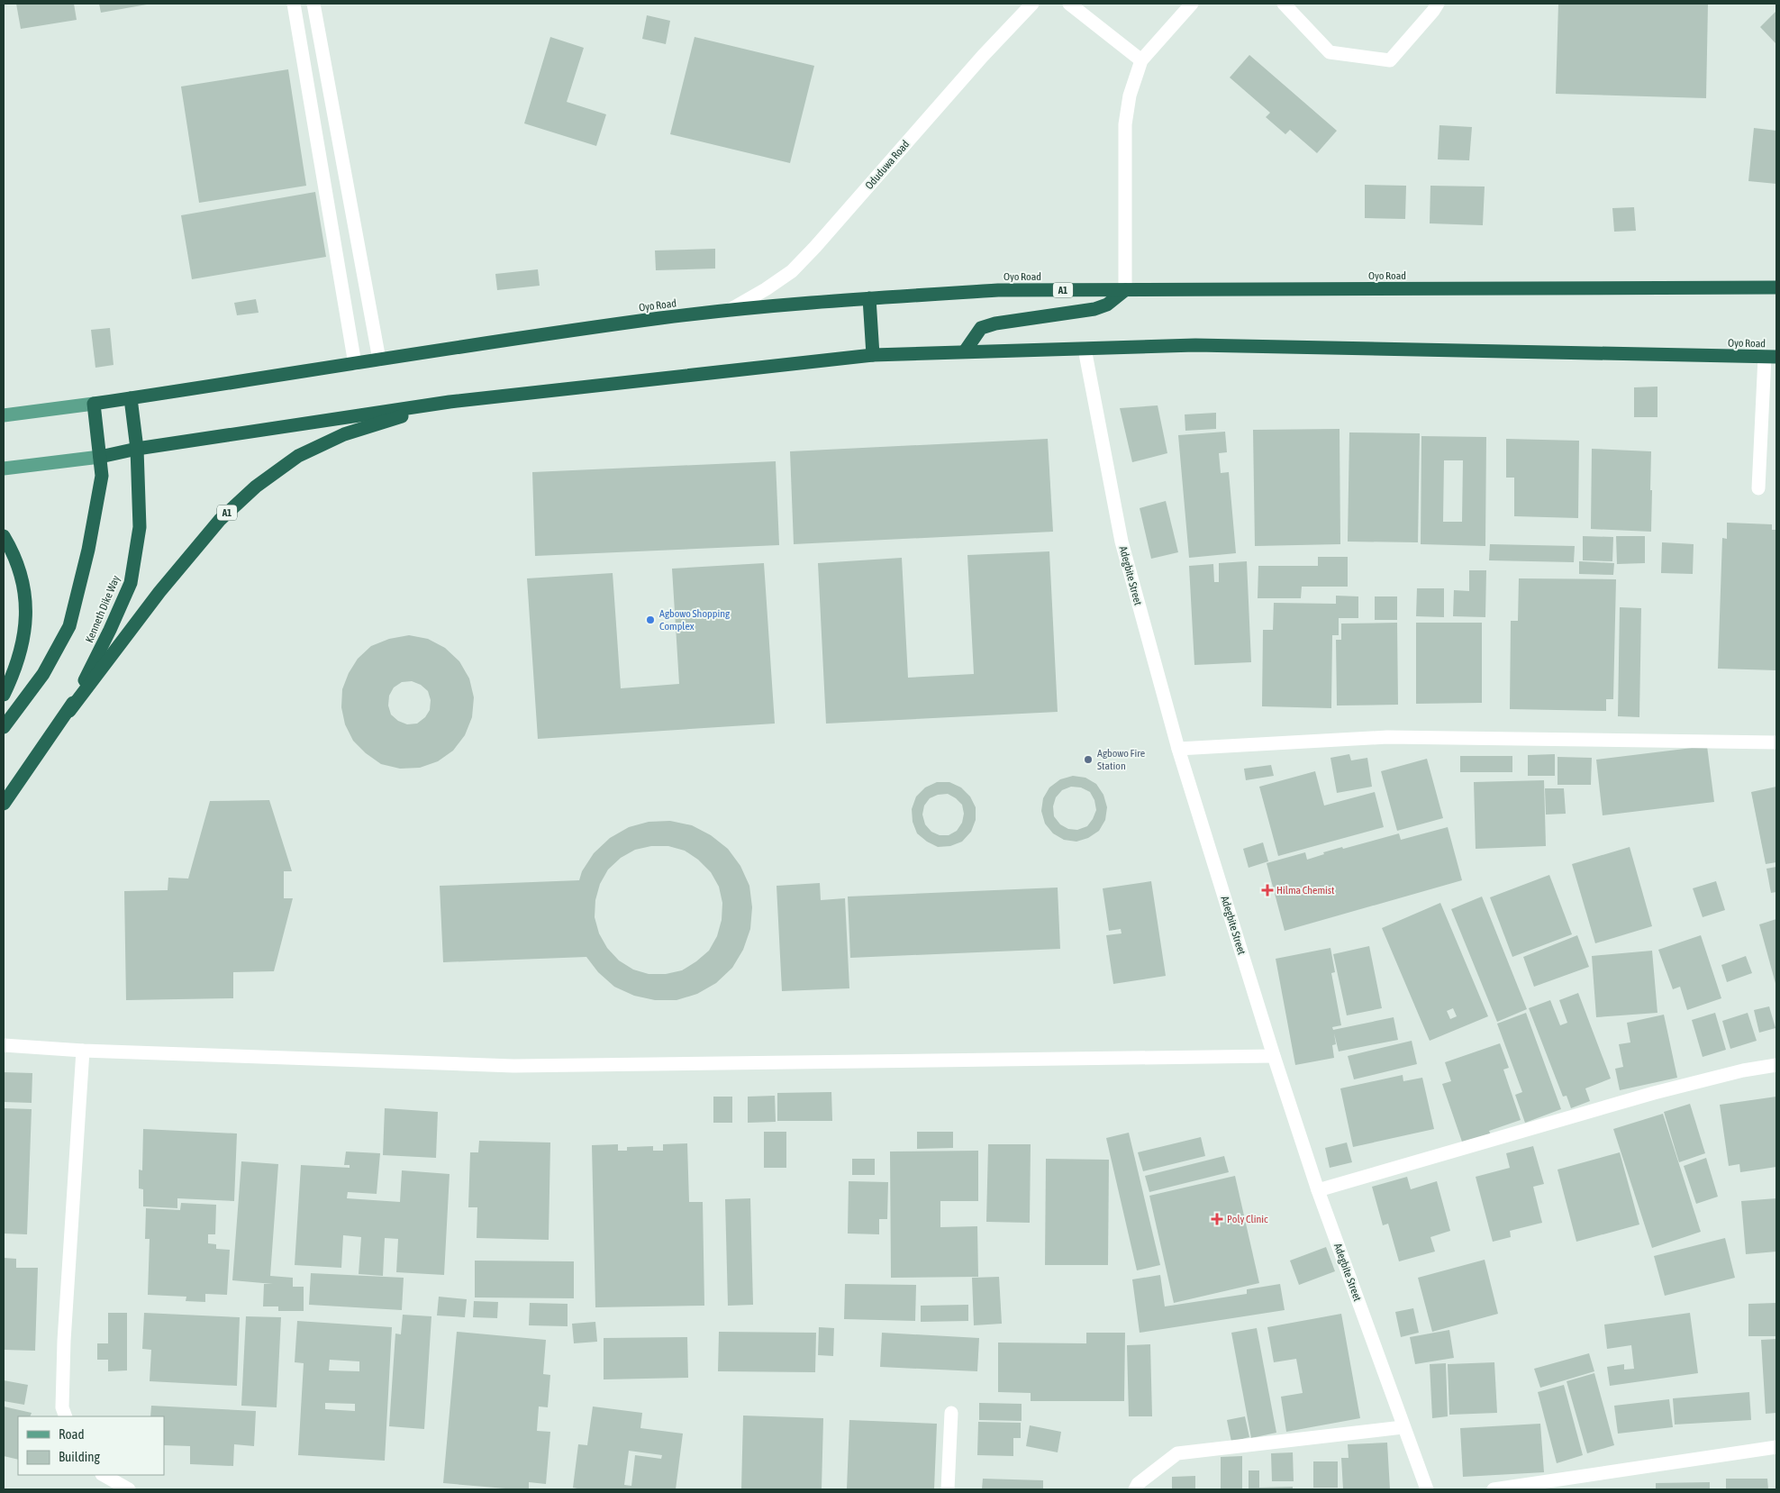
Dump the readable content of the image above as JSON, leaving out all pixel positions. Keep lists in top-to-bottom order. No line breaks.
{"streets":{"highway":["Oyo Road","A1","Kenneth Dike Way"],"street":["Oduduwa Road","Adegbite Street"]},"crossings":[["Oduduwa Road","Oyo Road"],["Oyo Road","A1"],["Oyo Road","Adegbite Street"],["A1","Kenneth Dike Way"]],"places":{"other":["Agbowo Shopping Complex","Agbowo Fire Station"],"health":["Hilma Chemist","Poly Clinic"]},"legend":["Road","Building"]}
